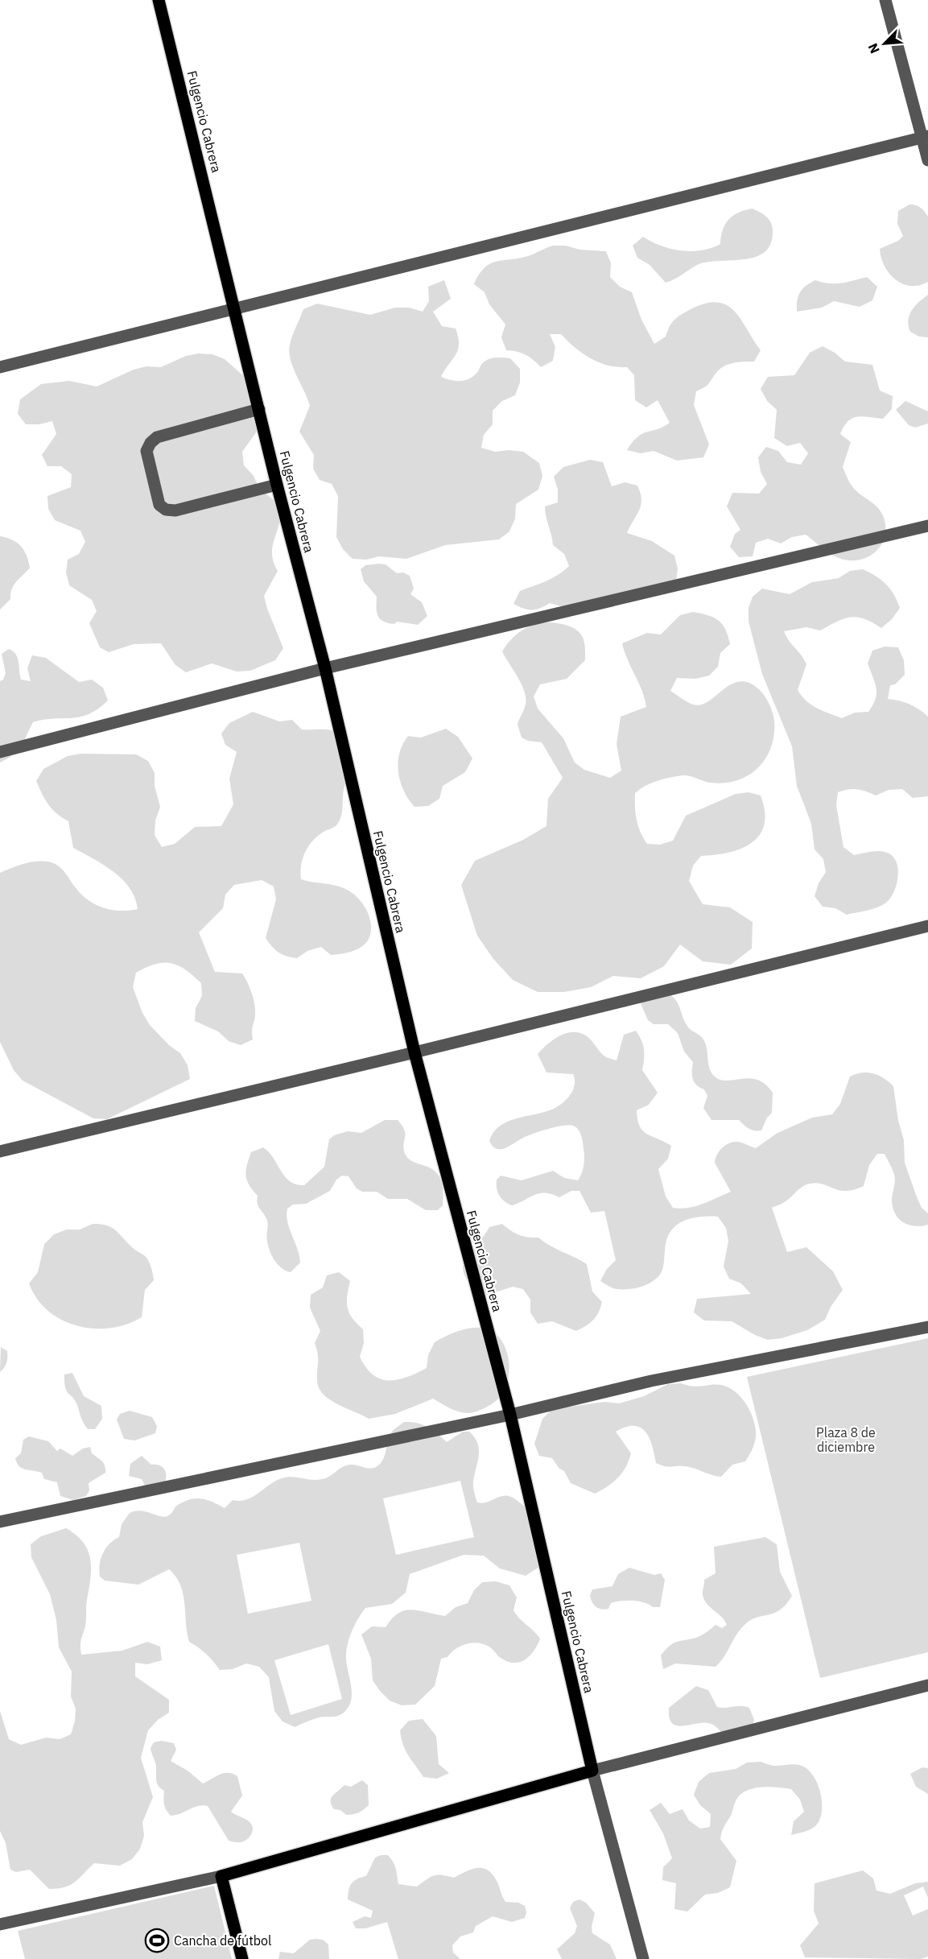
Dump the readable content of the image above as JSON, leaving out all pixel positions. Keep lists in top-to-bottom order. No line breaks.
{"streets":{"main road":["Fulgencio Cabrera"]},"parks":["Plaza 8 de diciembre"],"places":{"sports":["Cancha de fútbol"]},"north":"bottom left"}
